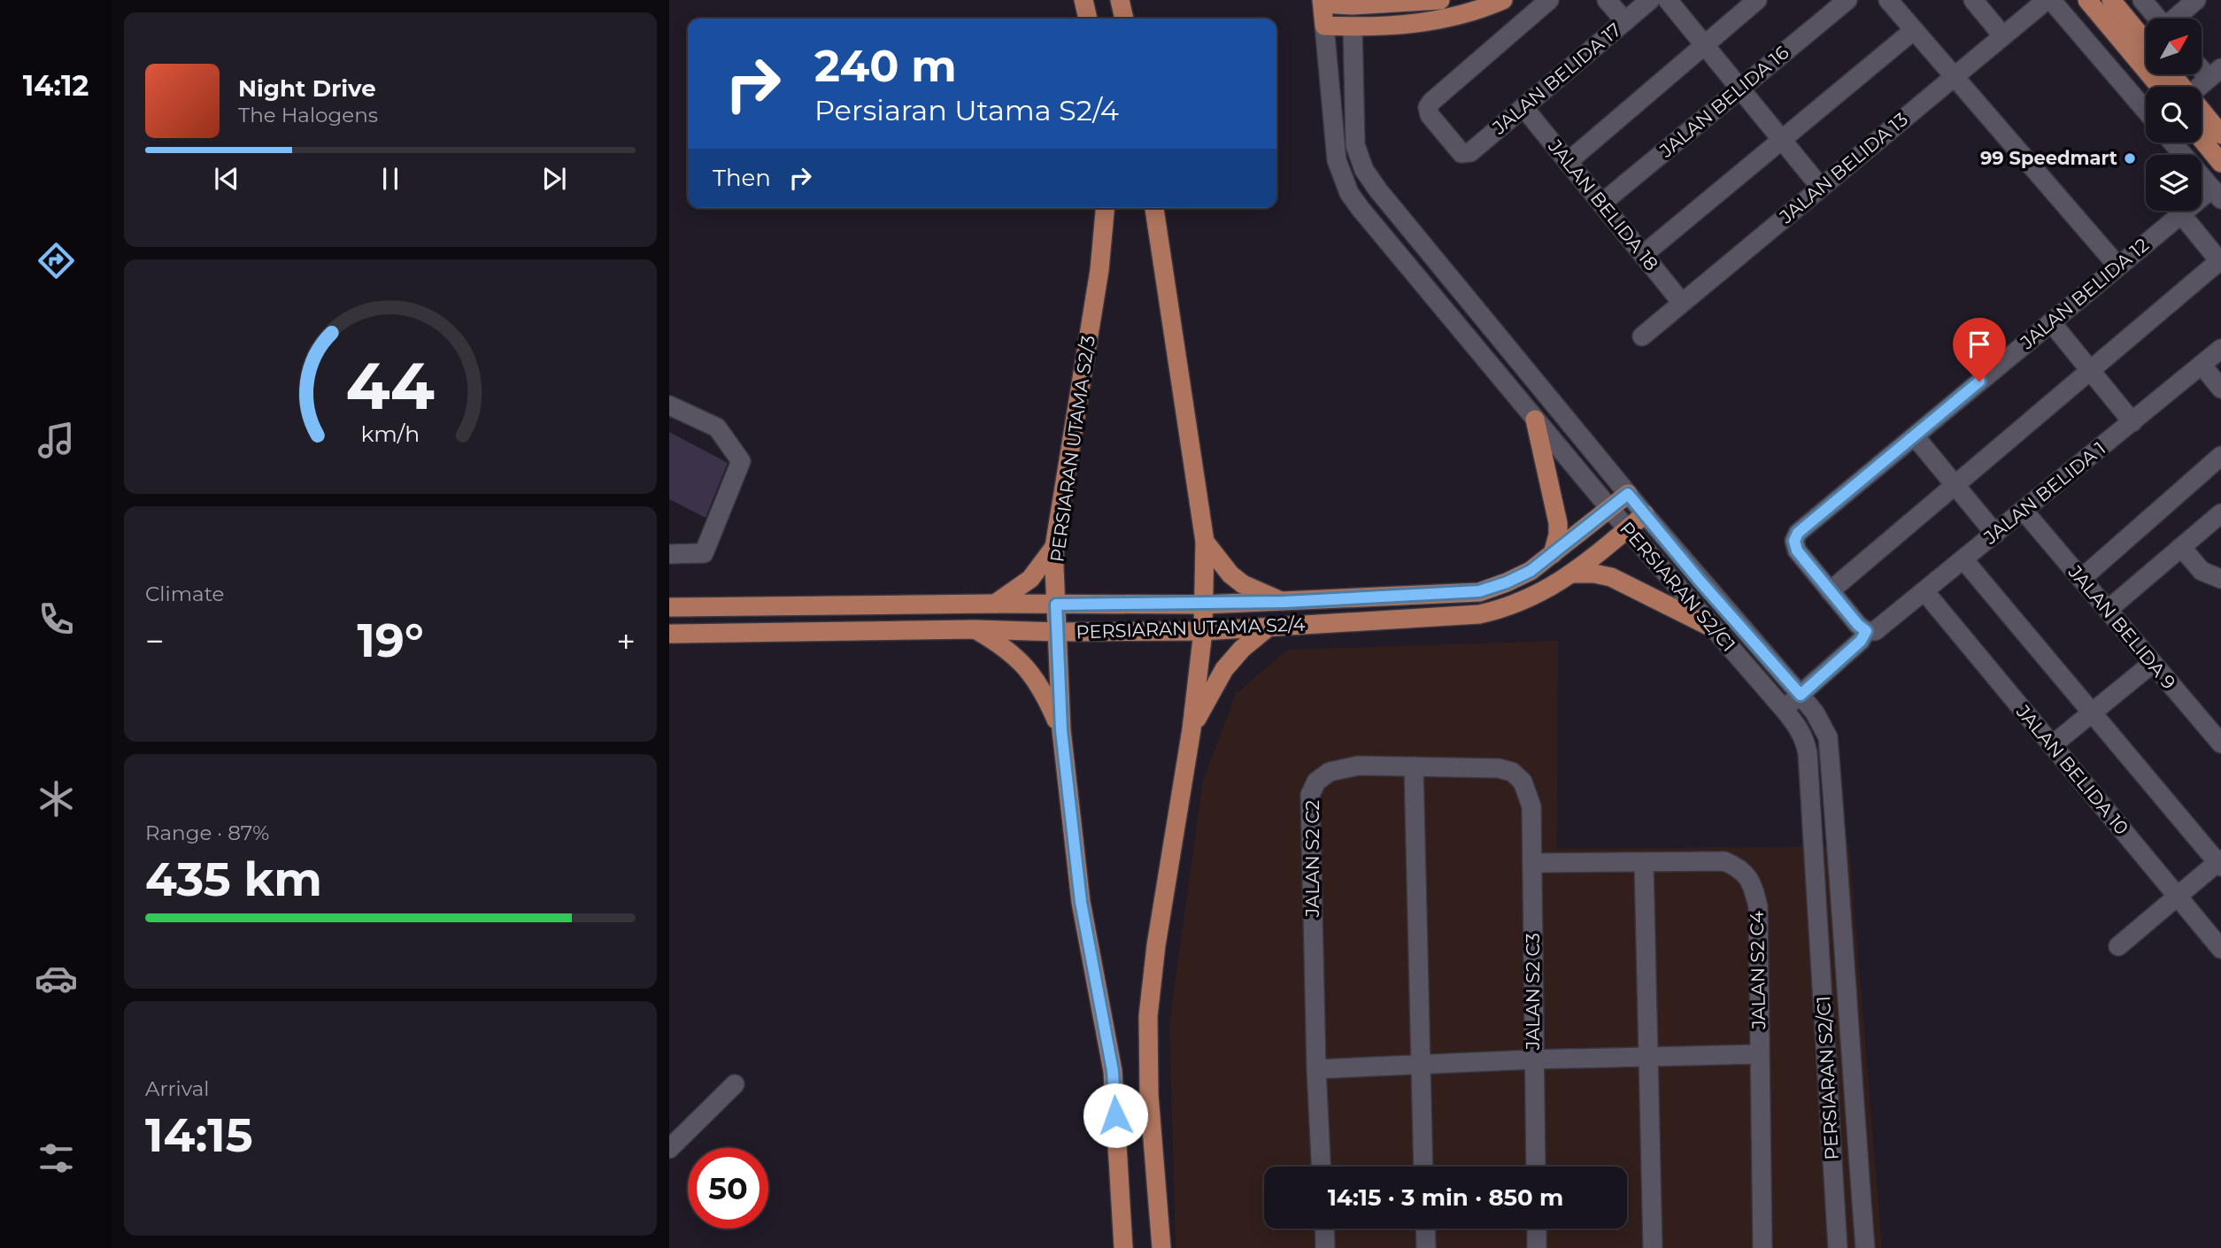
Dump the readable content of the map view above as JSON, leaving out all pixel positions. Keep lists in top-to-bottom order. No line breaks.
{"streets":{"main road":["PERSIARAN UTAMA S2/3","PERSIARAN S2/C1","PERSIARAN UTAMA S2/4"],"street":["JALAN BELIDA 17","JALAN BELIDA 16","JALAN BELIDA 13","JALAN BELIDA 18","JALAN BELIDA 12","JALAN BELIDA 1","JALAN BELIDA 9","JALAN BELIDA 10","JALAN S2 C2","JALAN S2 C4","JALAN S2 C3"]},"crossings":[["JALAN BELIDA 17","JALAN BELIDA 18"],["JALAN BELIDA 16","JALAN BELIDA 18"],["JALAN BELIDA 13","JALAN BELIDA 18"],["JALAN BELIDA 12","JALAN BELIDA 1"],["PERSIARAN UTAMA S2/3","PERSIARAN UTAMA S2/4"],["JALAN BELIDA 1","JALAN BELIDA 9"],["JALAN BELIDA 1","JALAN BELIDA 10"],["PERSIARAN S2/C1","PERSIARAN UTAMA S2/4"],["JALAN S2 C2","JALAN S2 C3"],["JALAN S2 C4","JALAN S2 C3"]],"places":["99 Speedmart"],"north":"top right","page":{"tabs":"14:12","turn":["240 m","Persiaran Utama S2/4"],"song":["Night Drive","The Halogens"],"then":"Then","tile":["Climate",["Range · 87%","435 km"],["Arrival","14:15"]],"heat":["−","19°","+"],"limit":"50","trip":"14:15 · 3 min · 850 m","gauge":["44","km/h"]}}
